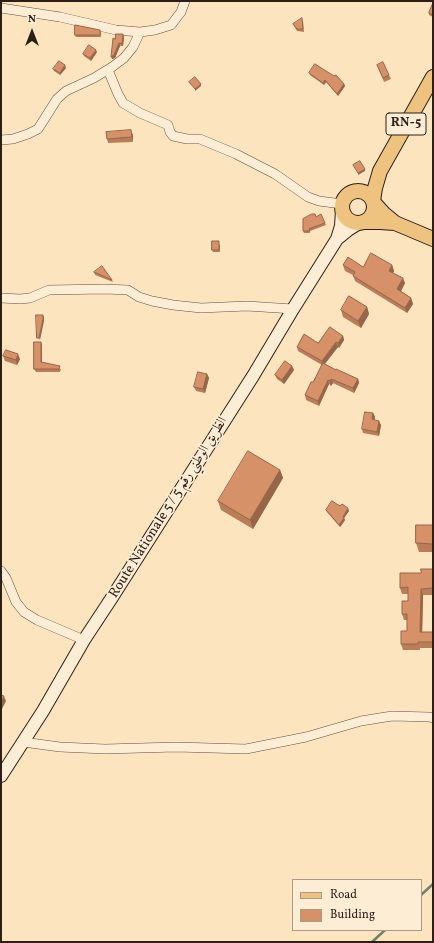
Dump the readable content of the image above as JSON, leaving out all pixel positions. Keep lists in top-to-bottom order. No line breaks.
{"streets":{"main road":["RN-5","Route Nationale 5 / الطريق الوطني رقم 5"]},"legend":["Road","Building"],"north":"top"}
